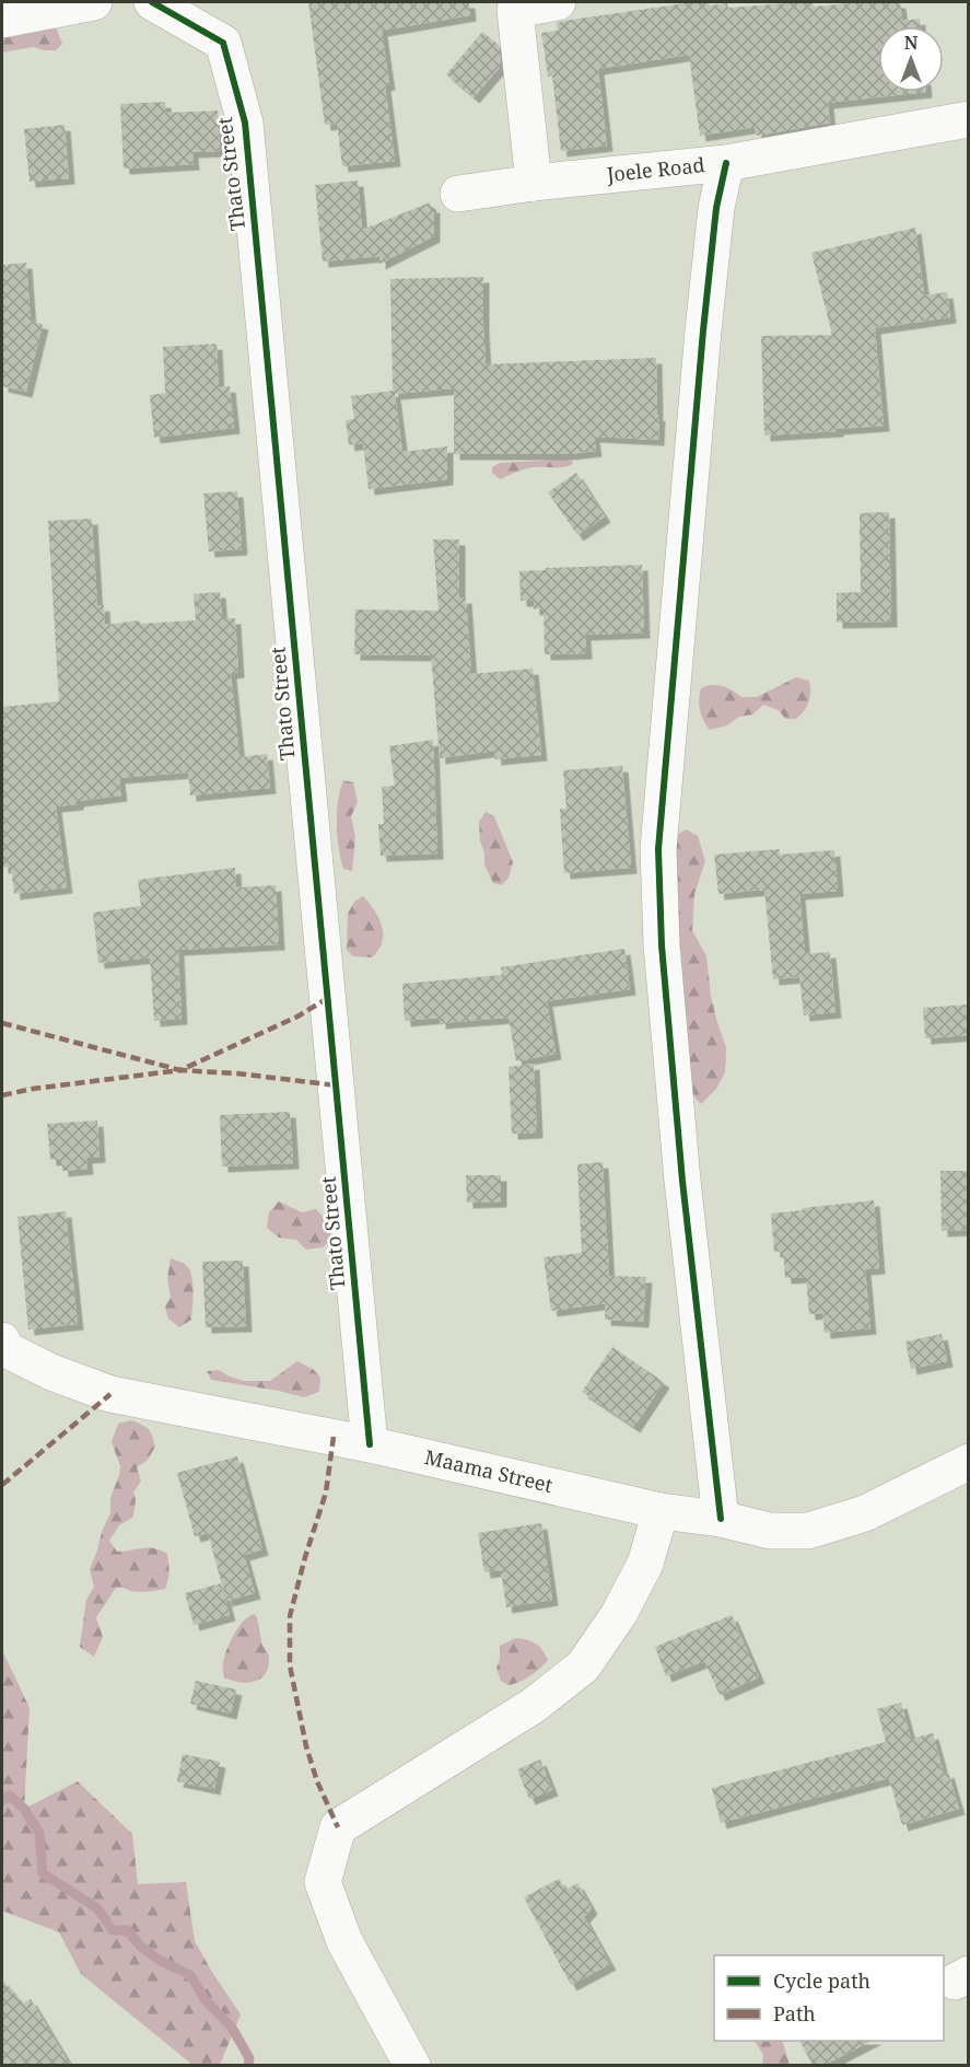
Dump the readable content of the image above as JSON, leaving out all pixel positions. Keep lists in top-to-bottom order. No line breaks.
{"streets":{"street":["Joele Road","Thato Street","Maama Street"]},"crossings":[["Thato Street","Maama Street"]],"legend":["Cycle path","Path"],"north":"top"}
